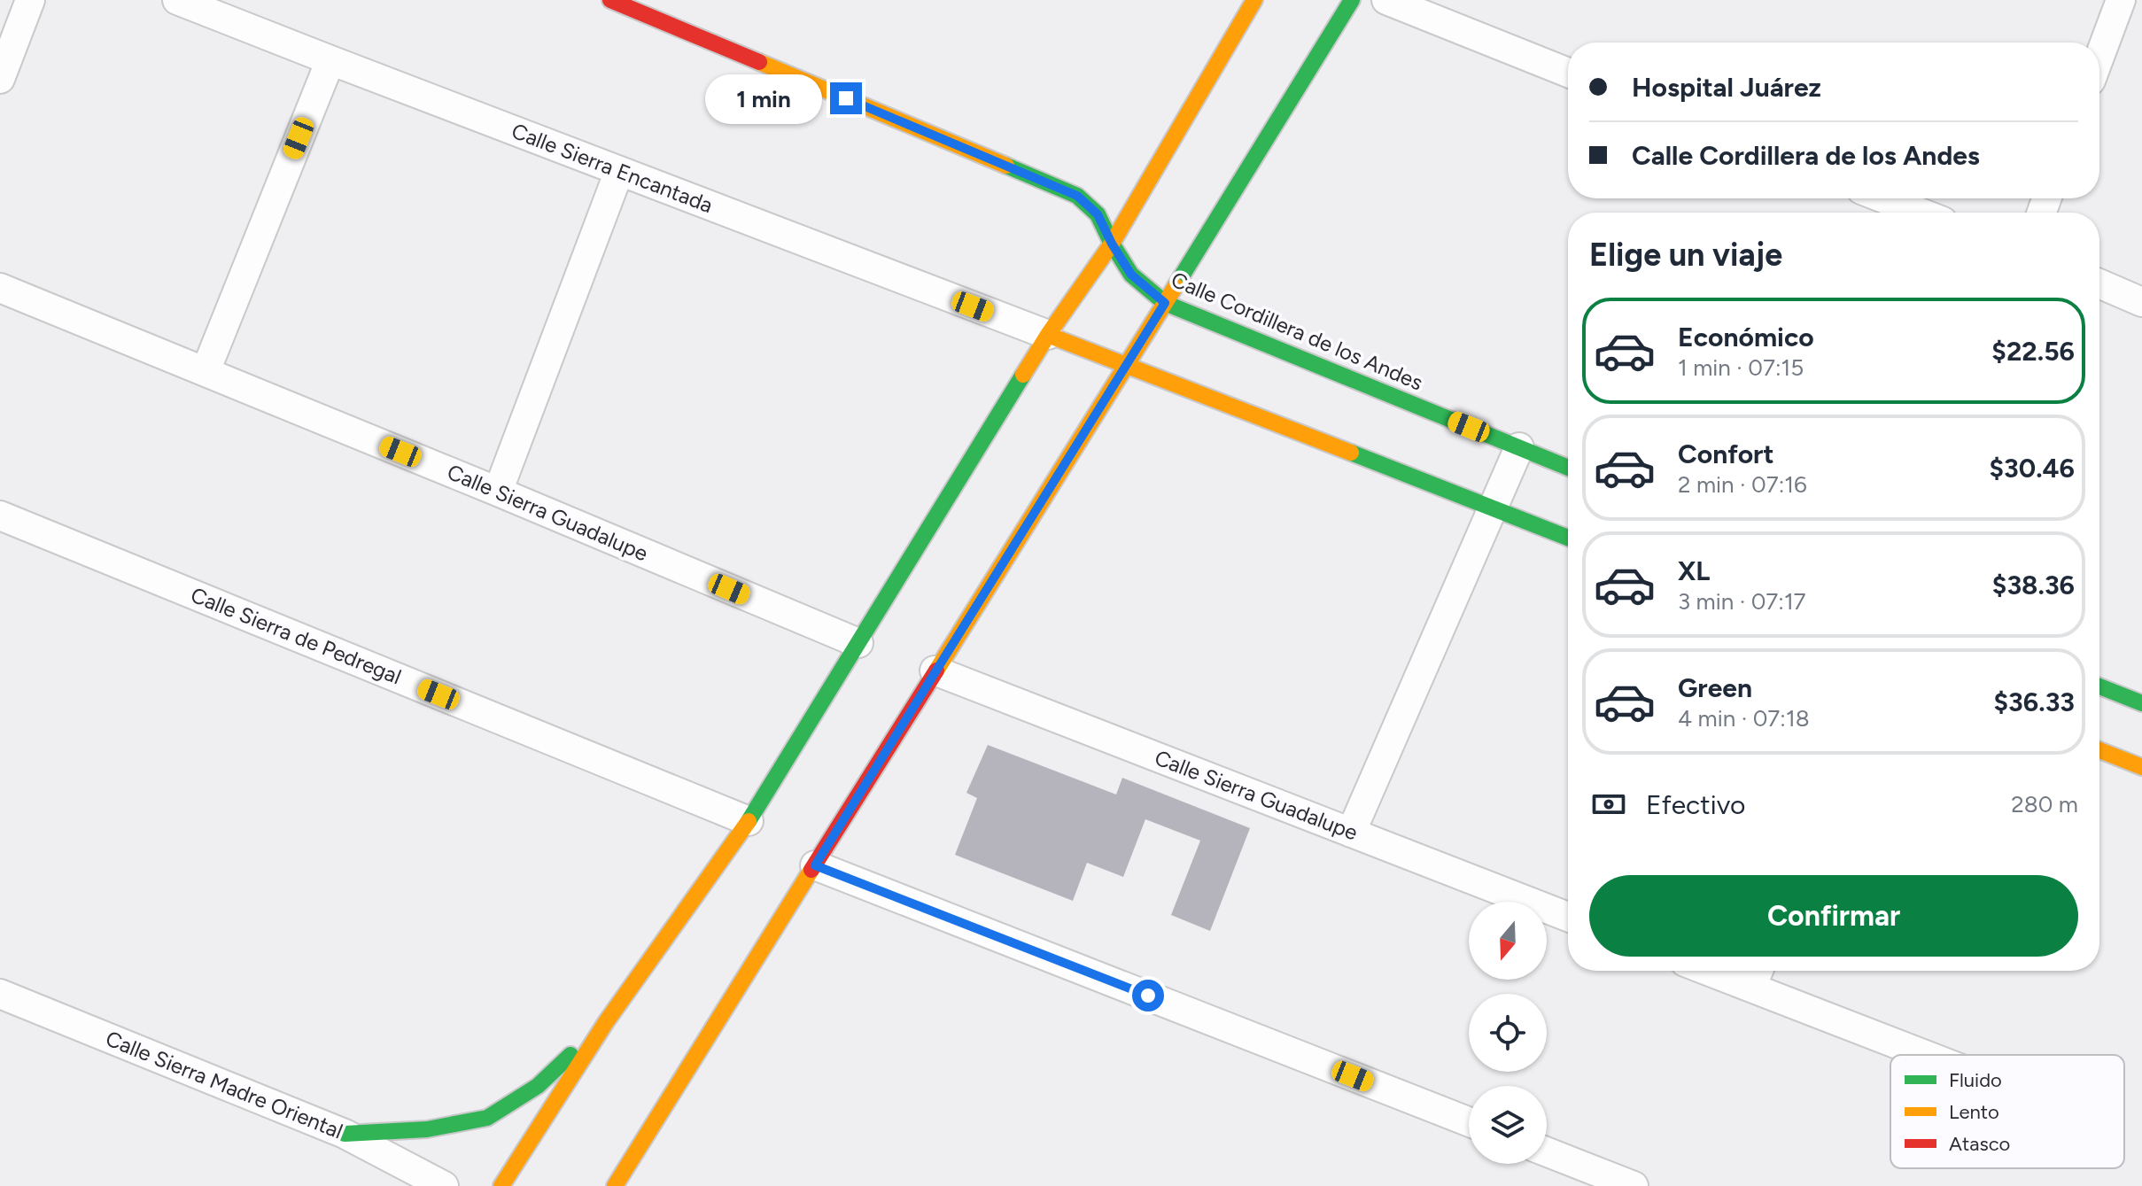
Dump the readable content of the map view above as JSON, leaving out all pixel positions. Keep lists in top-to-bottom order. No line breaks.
{"streets":{"main road":["Calle Cordillera de los Andes"],"street":["Calle Sierra Encantada","Calle Sierra Guadalupe","Calle Sierra de Pedregal","Calle Sierra Madre Oriental"]},"legend":["Fluido","Lento","Atasco"],"north":"bottom","page":{"banner":["Hospital Juárez","Calle Cordillera de los Andes"],"bubble":"1 min","heading":"Elige un viaje","list":[{"name":"Económico","note":"1 min · 07:15","value":"$22.56"},{"name":"Confort","note":"2 min · 07:16","value":"$30.46"},{"name":"XL","note":"3 min · 07:17","value":"$38.36"},{"name":"Green","note":"4 min · 07:18","value":"$36.33"}],"pay":["Efectivo","280 m"],"buttons":"Confirmar"}}
